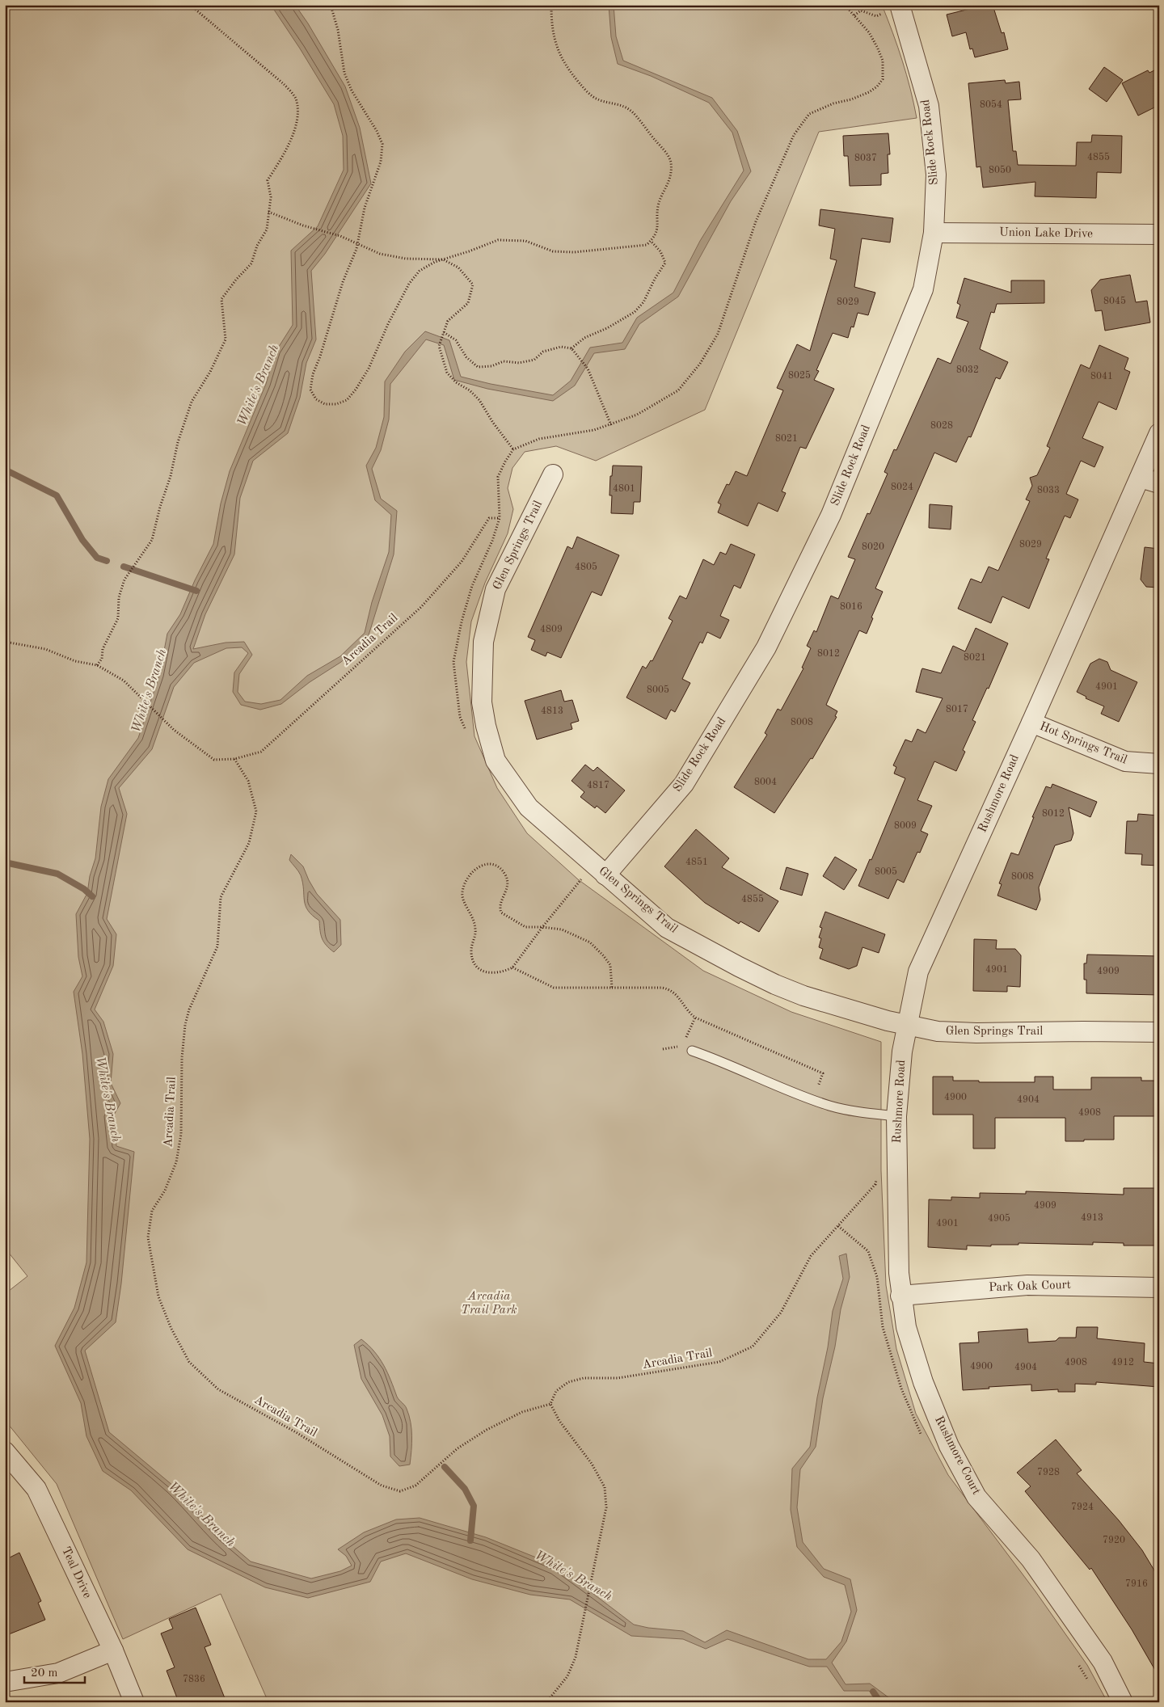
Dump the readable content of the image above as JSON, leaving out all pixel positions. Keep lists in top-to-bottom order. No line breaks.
{"streets":{"street":["Slide Rock Road","Union Lake Drive","Glen Springs Trail","Hot Springs Trail","Rushmore Road","Park Oak Court","Rushmore Court","Teal Drive"],"path":["Arcadia Trail"]},"crossings":[["Slide Rock Road","Union Lake Drive"],["Slide Rock Road","Glen Springs Trail"],["Glen Springs Trail","Rushmore Road"],["Arcadia Trail","Rushmore Road"],["Arcadia Trail","Rushmore Court"],["Hot Springs Trail","Rushmore Road"],["Rushmore Road","Rushmore Court"],["Park Oak Court","Rushmore Court"]],"water":["White's Branch"],"parks":["Arcadia Trail Park"],"house_numbers":["8054","4855","8037","8050","8045","8029","8032","8025","8041","8028","8021","8024","4801","8033","8029","8020","4805","8016","4809","8012","8021","4901","8005","8017","4813","8008","8004","4817","8012","8009","4851","8005","8008","4855","4901","4909","4900","4904","4908","4909","4913","4905","4901","4908","4912","4900","4904","7928","7924","7920","7916","7836"],"scale_bar":"20 m"}
